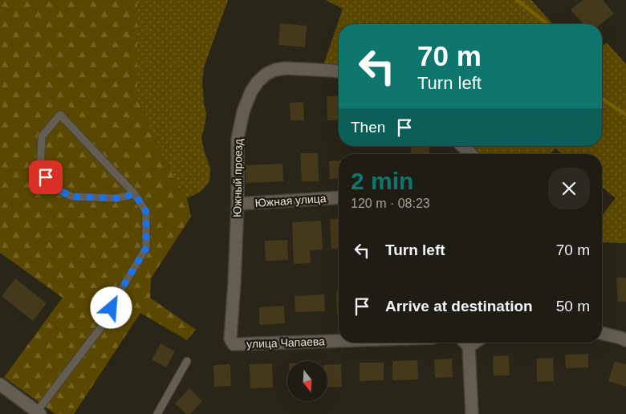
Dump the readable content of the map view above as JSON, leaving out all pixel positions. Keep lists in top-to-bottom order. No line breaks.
{"streets":{"street":["Южный проезд","Южная улица","улица Чапаева"]},"crossings":[["Южный проезд","Южная улица"],["Южный проезд","улица Чапаева"]],"north":"bottom","page":{"turn":["70 m","Turn left"],"then":"Then","heading":["2 min","120 m · 08:23"],"list":[{"name":"Turn left","value":"70 m"},{"name":"Arrive at destination","value":"50 m"}]}}
